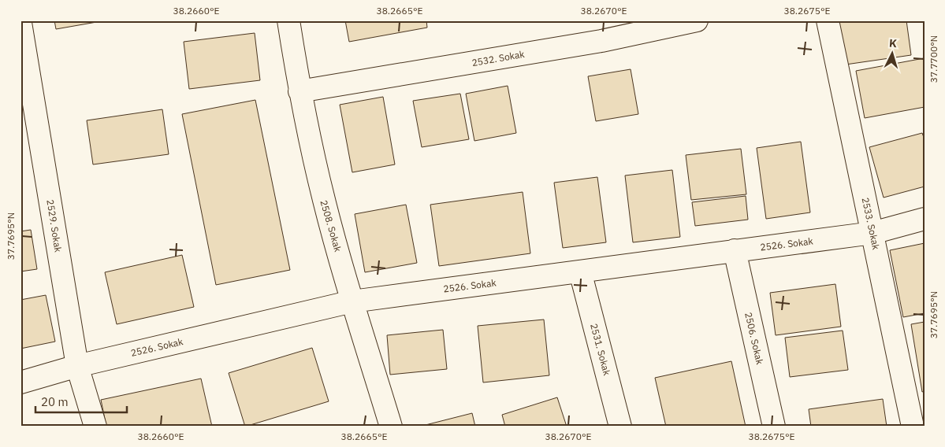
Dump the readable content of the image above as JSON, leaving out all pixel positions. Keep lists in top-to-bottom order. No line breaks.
{"streets":{"street":["2532. Sokak","2533. Sokak","2529. Sokak","2508. Sokak","2526. Sokak","2506. Sokak","2531. Sokak"]},"crossings":[["2532. Sokak","2508. Sokak"],["2533. Sokak","2526. Sokak"],["2529. Sokak","2526. Sokak"],["2508. Sokak","2526. Sokak"],["2526. Sokak","2506. Sokak"],["2526. Sokak","2531. Sokak"]],"scale_bar":"20 m","north":"top","coordinates":["38.2660°E","38.2665°E","38.2670°E","38.2675°E","37.7700°N","37.7695°N"]}
